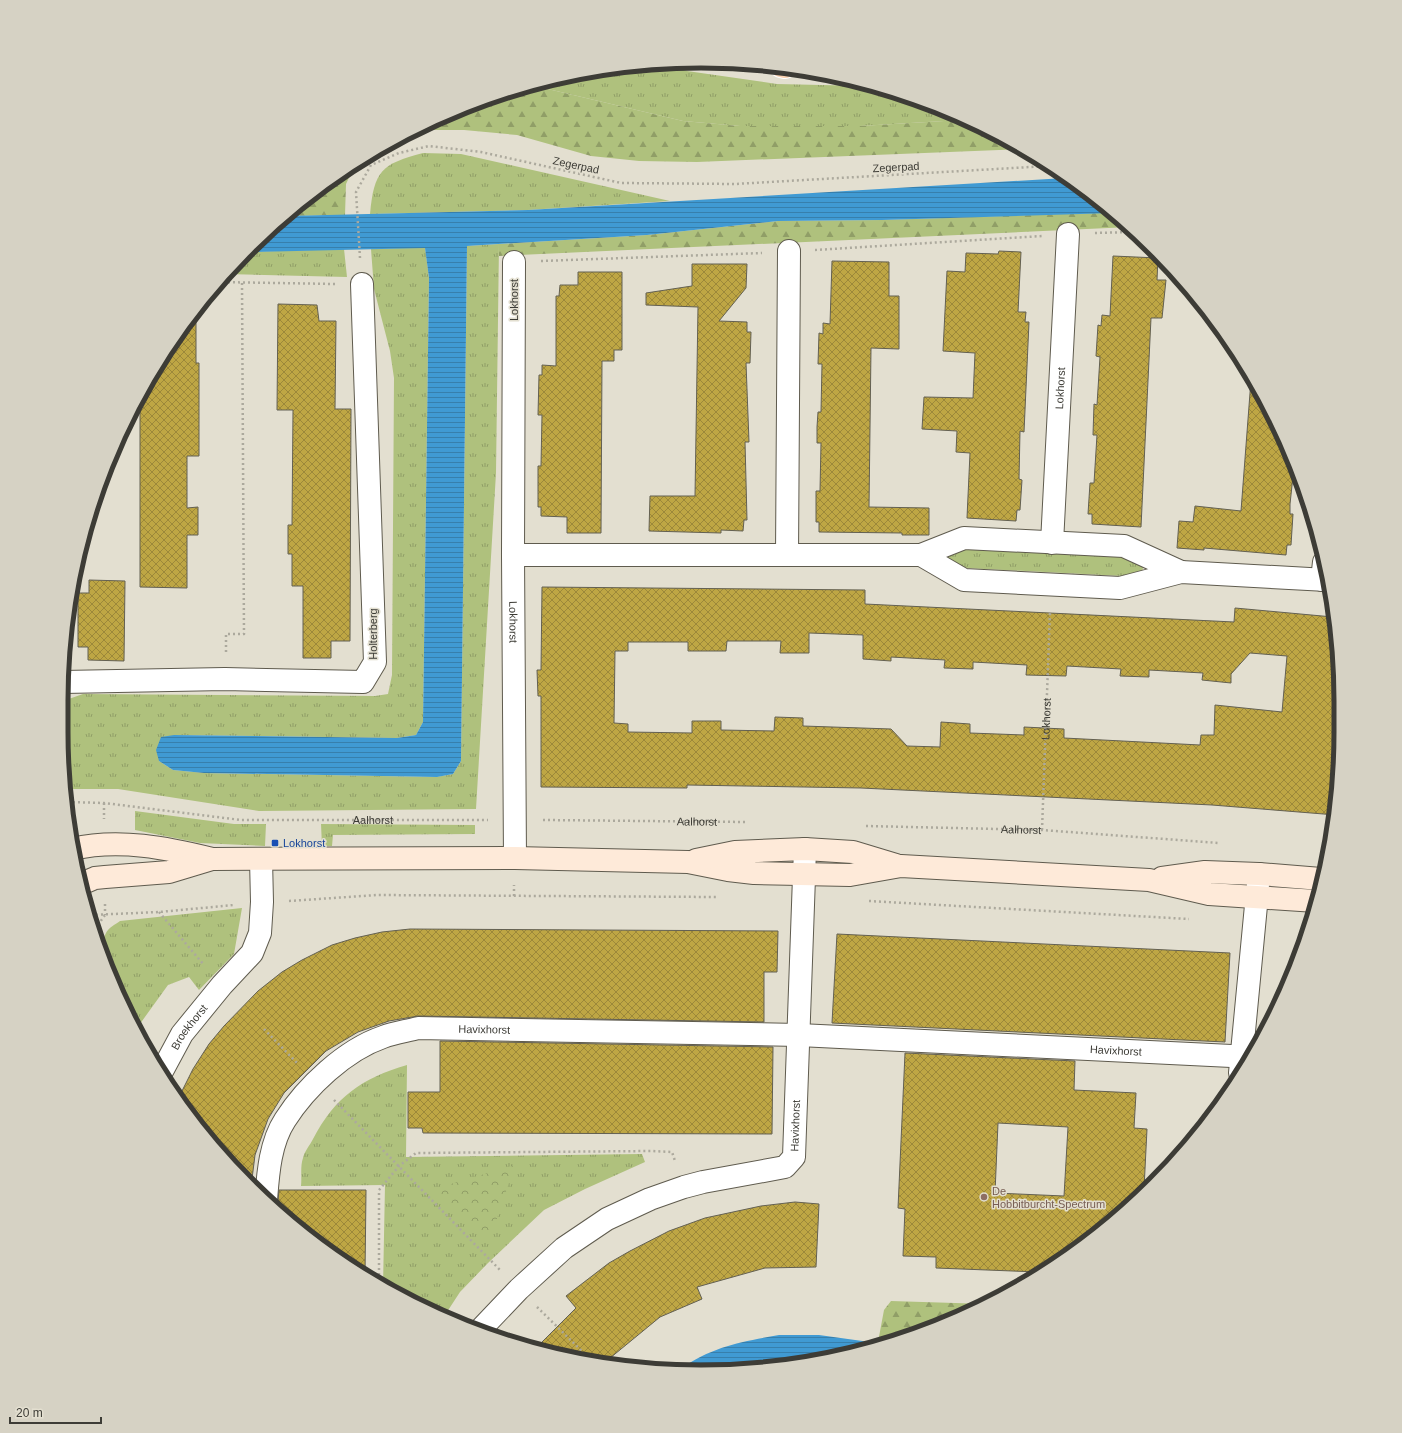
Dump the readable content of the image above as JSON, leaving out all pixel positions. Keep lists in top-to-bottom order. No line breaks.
{"streets":{"street":["Lokhorst","Holterberg","Broekhorst","Havixhorst"],"path":["Zegerpad","Aalhorst"]},"crossings":[["Zegerpad","Holterberg"],["Lokhorst","Aalhorst"]],"places":{"transit":["Lokhorst"],"other":["De Hobbitburcht-Spectrum"]},"scale_bar":"20 m"}
